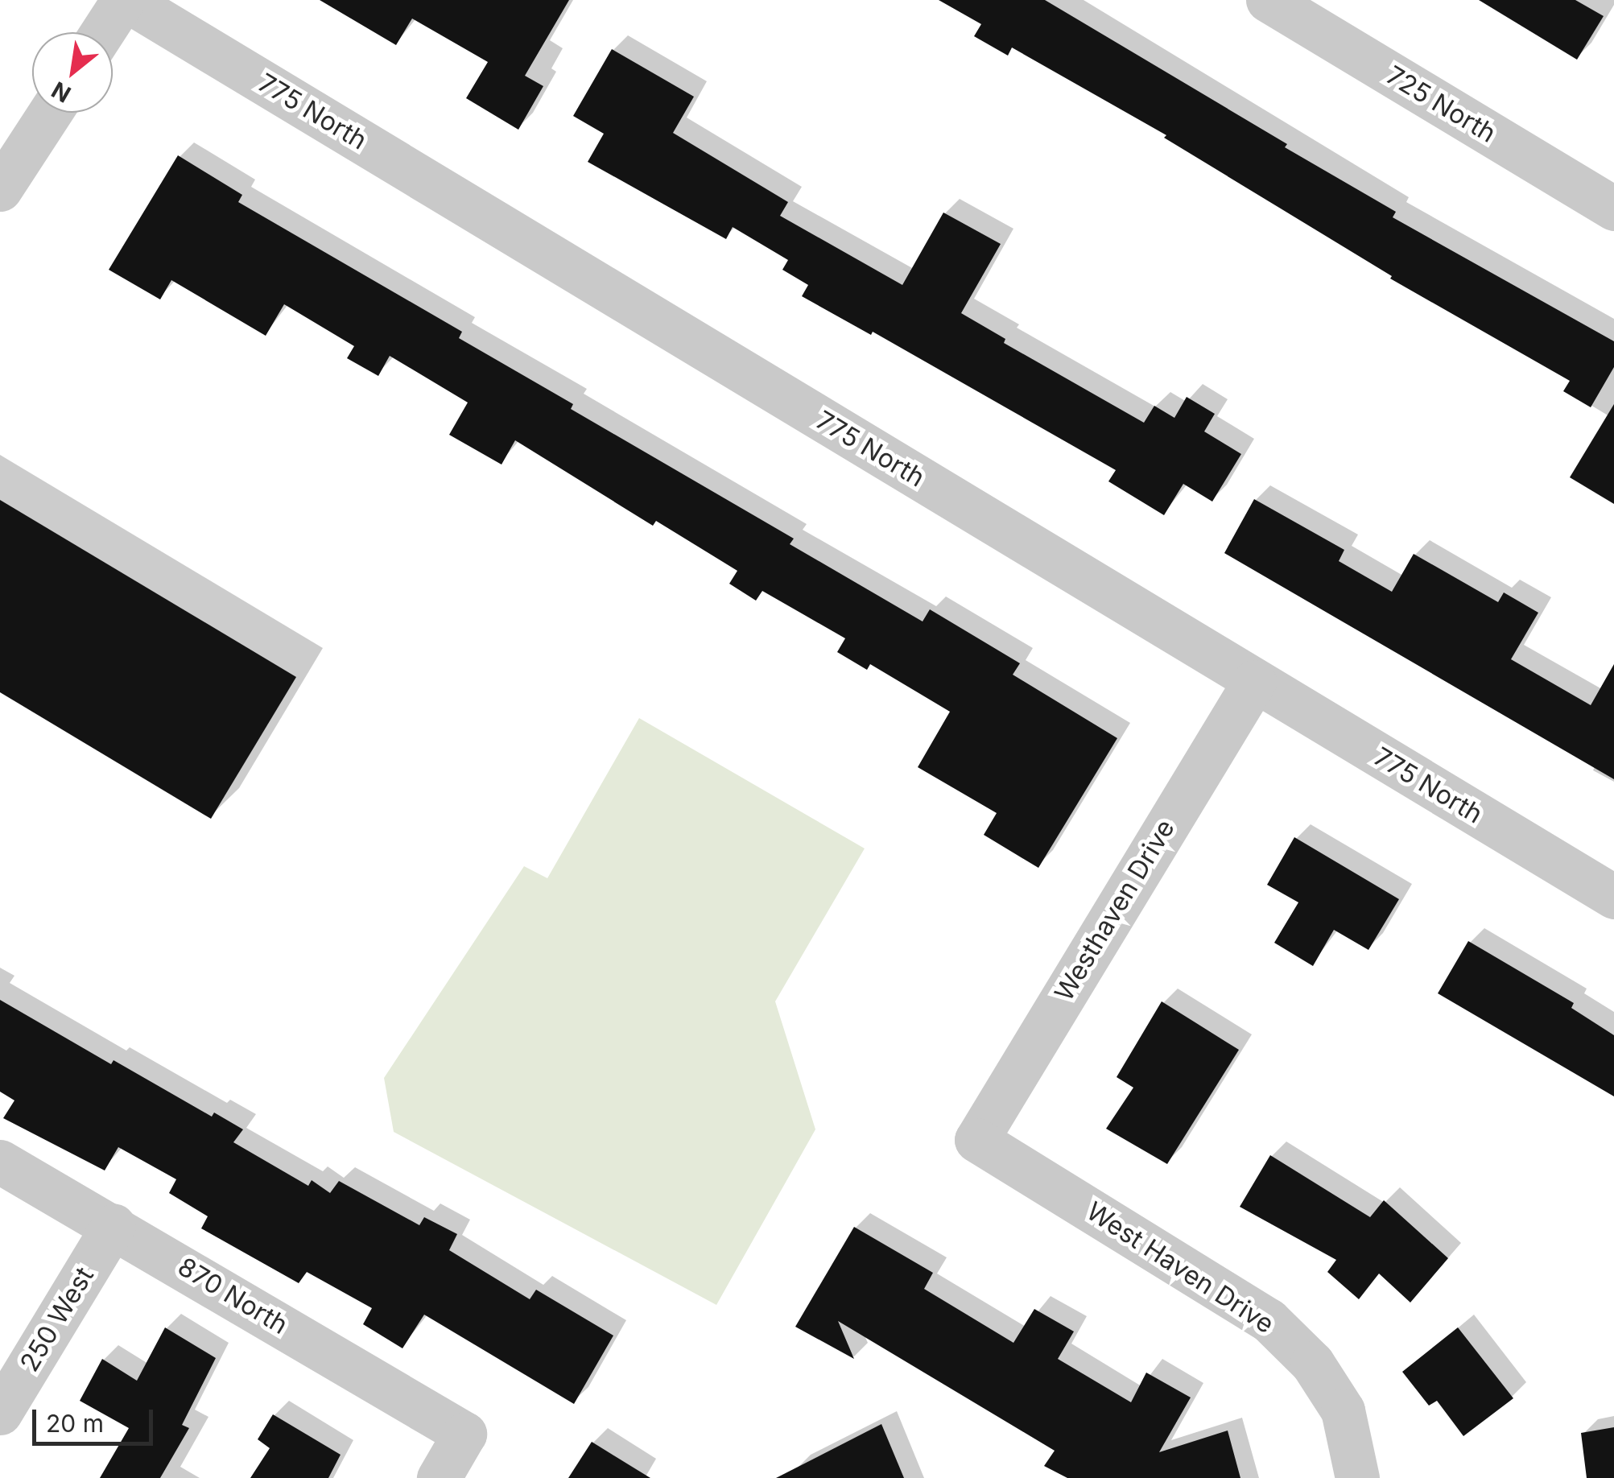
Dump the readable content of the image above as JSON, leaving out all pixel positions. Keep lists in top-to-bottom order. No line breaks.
{"streets":{"street":["725 North","775 North","Westhaven Drive","West Haven Drive","870 North","250 West"]},"crossings":[["775 North","Westhaven Drive"],["Westhaven Drive","West Haven Drive"],["870 North","250 West"]],"scale_bar":"20 m","north":"bottom left"}
